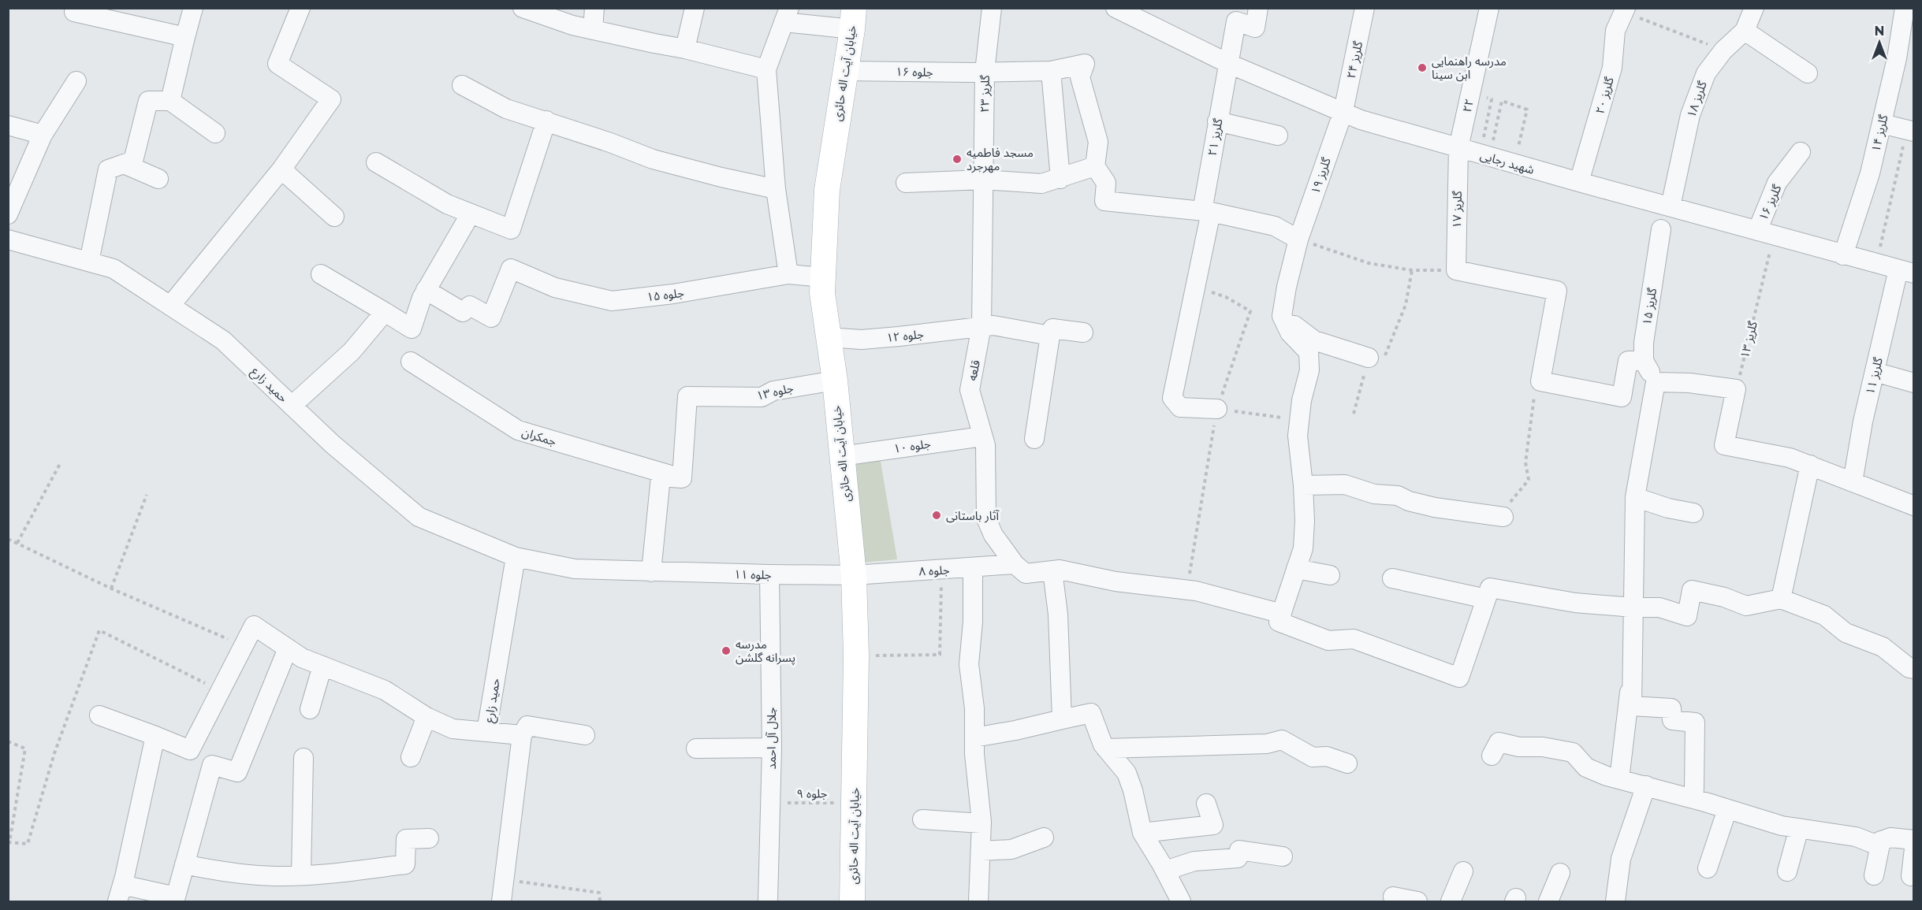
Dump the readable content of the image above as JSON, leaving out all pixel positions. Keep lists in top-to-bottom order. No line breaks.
{"streets":{"main road":["خیابان آیت اله حائری"],"street":["گلریز ۲۴","جلوه ۱۶","گلریز ۲۳","گلریز ۲۰","گلریز ۱۸","۲۲","گلریز ۱۴","گلریز ۲۱","شهید رجایی","گلریز ۱۹","گلریز ۱۶","گلریز ۱۷","جلوه ۱۵","گلریز ۱۵","جلوه ۱۲","قلعه","گلریز ۱۱","حمید زارع","جلوه ۱۳","جمکران","جلوه ۱۰","جلوه ۸","جلوه ۱۱","جلال آل احمد"],"path":["گلریز ۱۳","جلوه ۹"]},"crossings":[["گلریز ۲۴","شهید رجایی"],["گلریز ۲۴","گلریز ۱۹"],["جلوه ۱۶","خیابان آیت اله حائری"],["جلوه ۱۶","گلریز ۲۳"],["خیابان آیت اله حائری","جلوه ۱۵"],["خیابان آیت اله حائری","جلوه ۱۲"],["خیابان آیت اله حائری","جلوه ۱۳"],["خیابان آیت اله حائری","جلوه ۱۰"],["خیابان آیت اله حائری","جلوه ۸"],["خیابان آیت اله حائری","جلوه ۱۱"],["خیابان آیت اله حائری","جلوه ۹"],["گلریز ۲۳","قلعه"],["گلریز ۲۰","شهید رجایی"],["گلریز ۱۸","شهید رجایی"],["۲۲","شهید رجایی"],["۲۲","گلریز ۱۷"],["گلریز ۱۴","شهید رجایی"],["گلریز ۲۱","شهید رجایی"],["شهید رجایی","گلریز ۱۹"],["شهید رجایی","گلریز ۱۶"],["شهید رجایی","گلریز ۱۷"],["شهید رجایی","گلریز ۱۳"],["شهید رجایی","گلریز ۱۱"],["گلریز ۱۶","گلریز ۱۳"],["جلوه ۱۲","قلعه"],["قلعه","جلوه ۱۰"],["قلعه","جلوه ۸"],["حمید زارع","جلوه ۱۱"],["جلوه ۱۳","جمکران"],["جلوه ۸","جلوه ۱۱"],["جلوه ۱۱","جلال آل احمد"],["جلال آل احمد","جلوه ۹"]],"places":["مدرسه راهنمایی ابن سینا","مسجد فاطمیه مهرجرد","آثار باستانی","مدرسه پسرانه گلشن"],"north":"top"}
